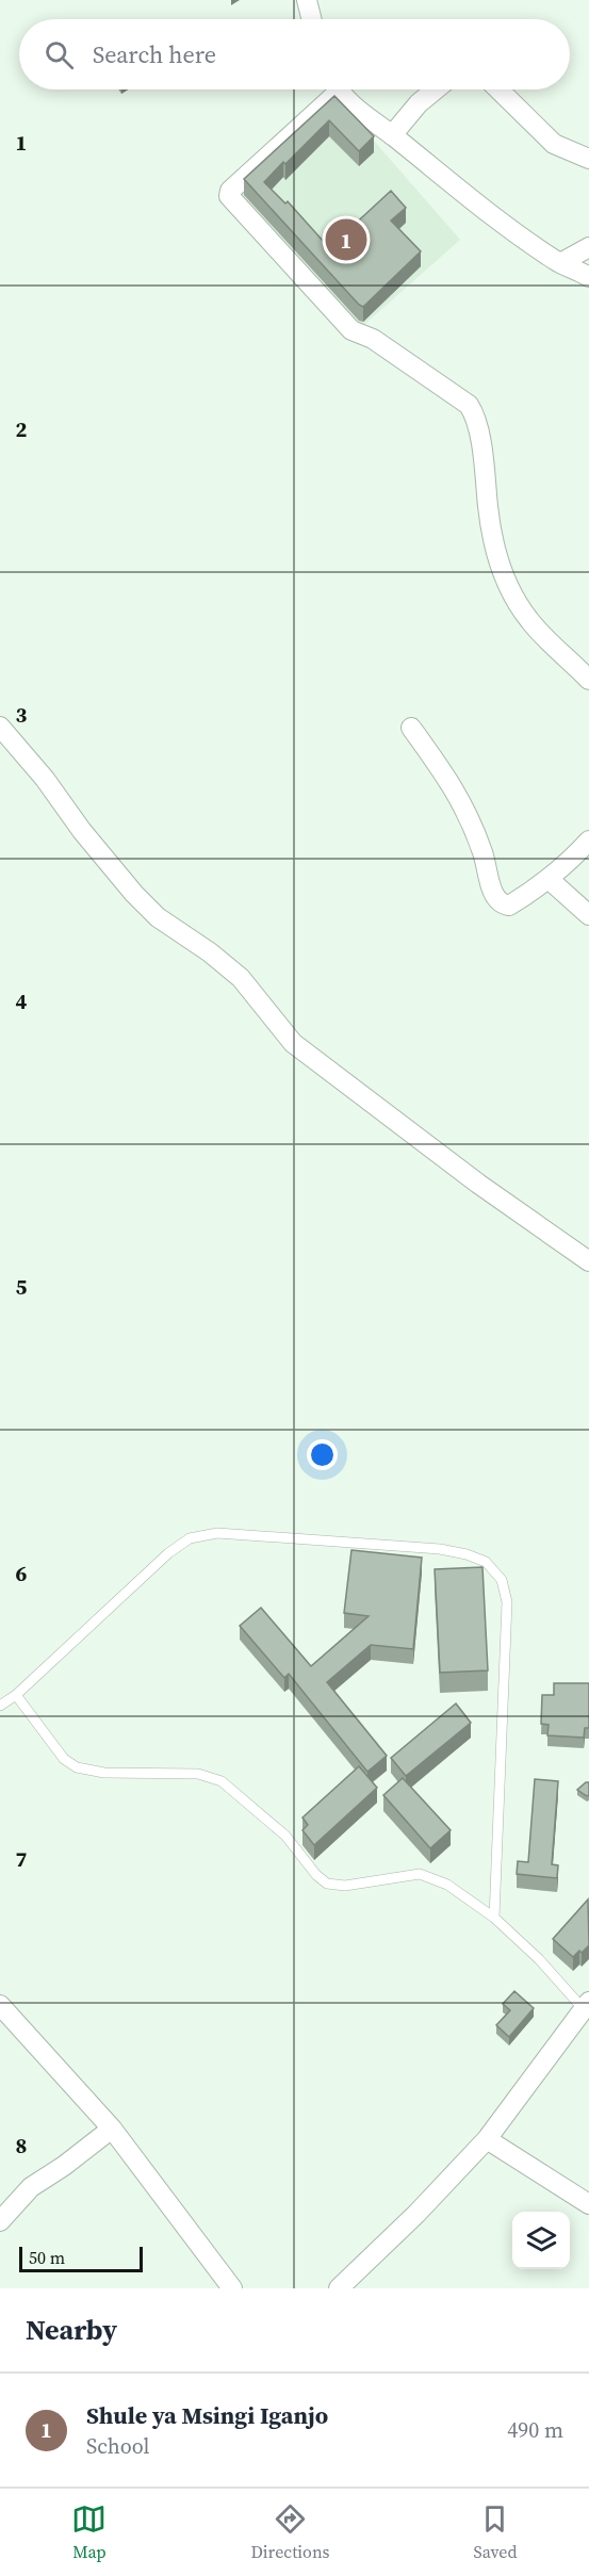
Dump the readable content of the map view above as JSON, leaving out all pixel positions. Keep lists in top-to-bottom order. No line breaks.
{"scale_bar":"50 m","page":{"search":"Search here","pins":"1","scale":"50 m","heading":"Nearby","list":[{"mark":"1","name":"Shule ya Msingi Iganjo","note":"School","value":"490 m"}],"nav":["Map","Directions","Saved"]},"grid":{"rows":["1","2","3","4","5","6","7","8"]}}
